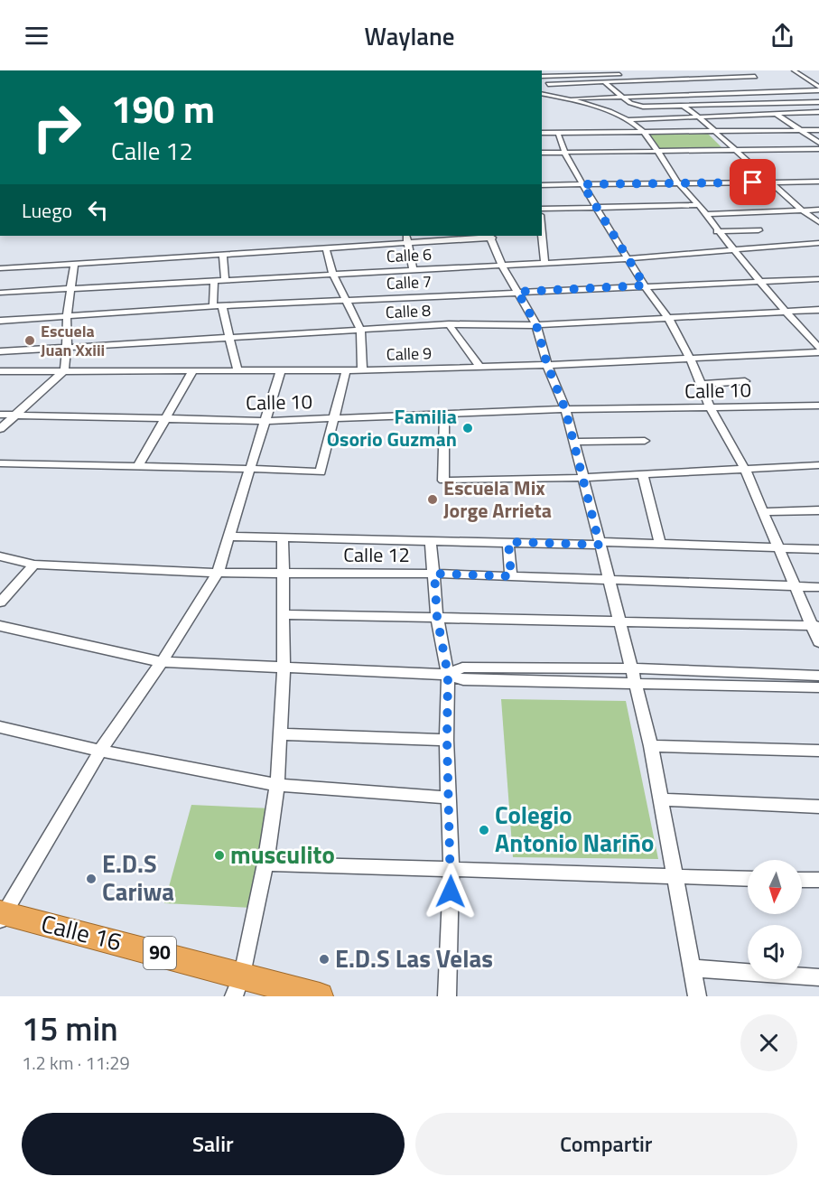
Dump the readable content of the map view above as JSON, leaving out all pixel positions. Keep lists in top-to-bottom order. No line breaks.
{"streets":{"highway":["Calle 16","90"],"street":["Calle 6","Calle 7","Calle 8","Calle 9","Calle 10","Calle 12"]},"places":["Escuela Juan Xxiii","Familia Osorio Guzman","Escuela Mix Jorge Arrieta","Colegio Antonio Nariño","musculito","E.D.S Cariwa","E.D.S Las Velas"],"north":"bottom","page":{"header":"Waylane","turn":["190 m","Calle 12"],"then":"Luego","heading":["15 min","1.2 km · 11:29"],"buttons":["Salir","Compartir"]}}
